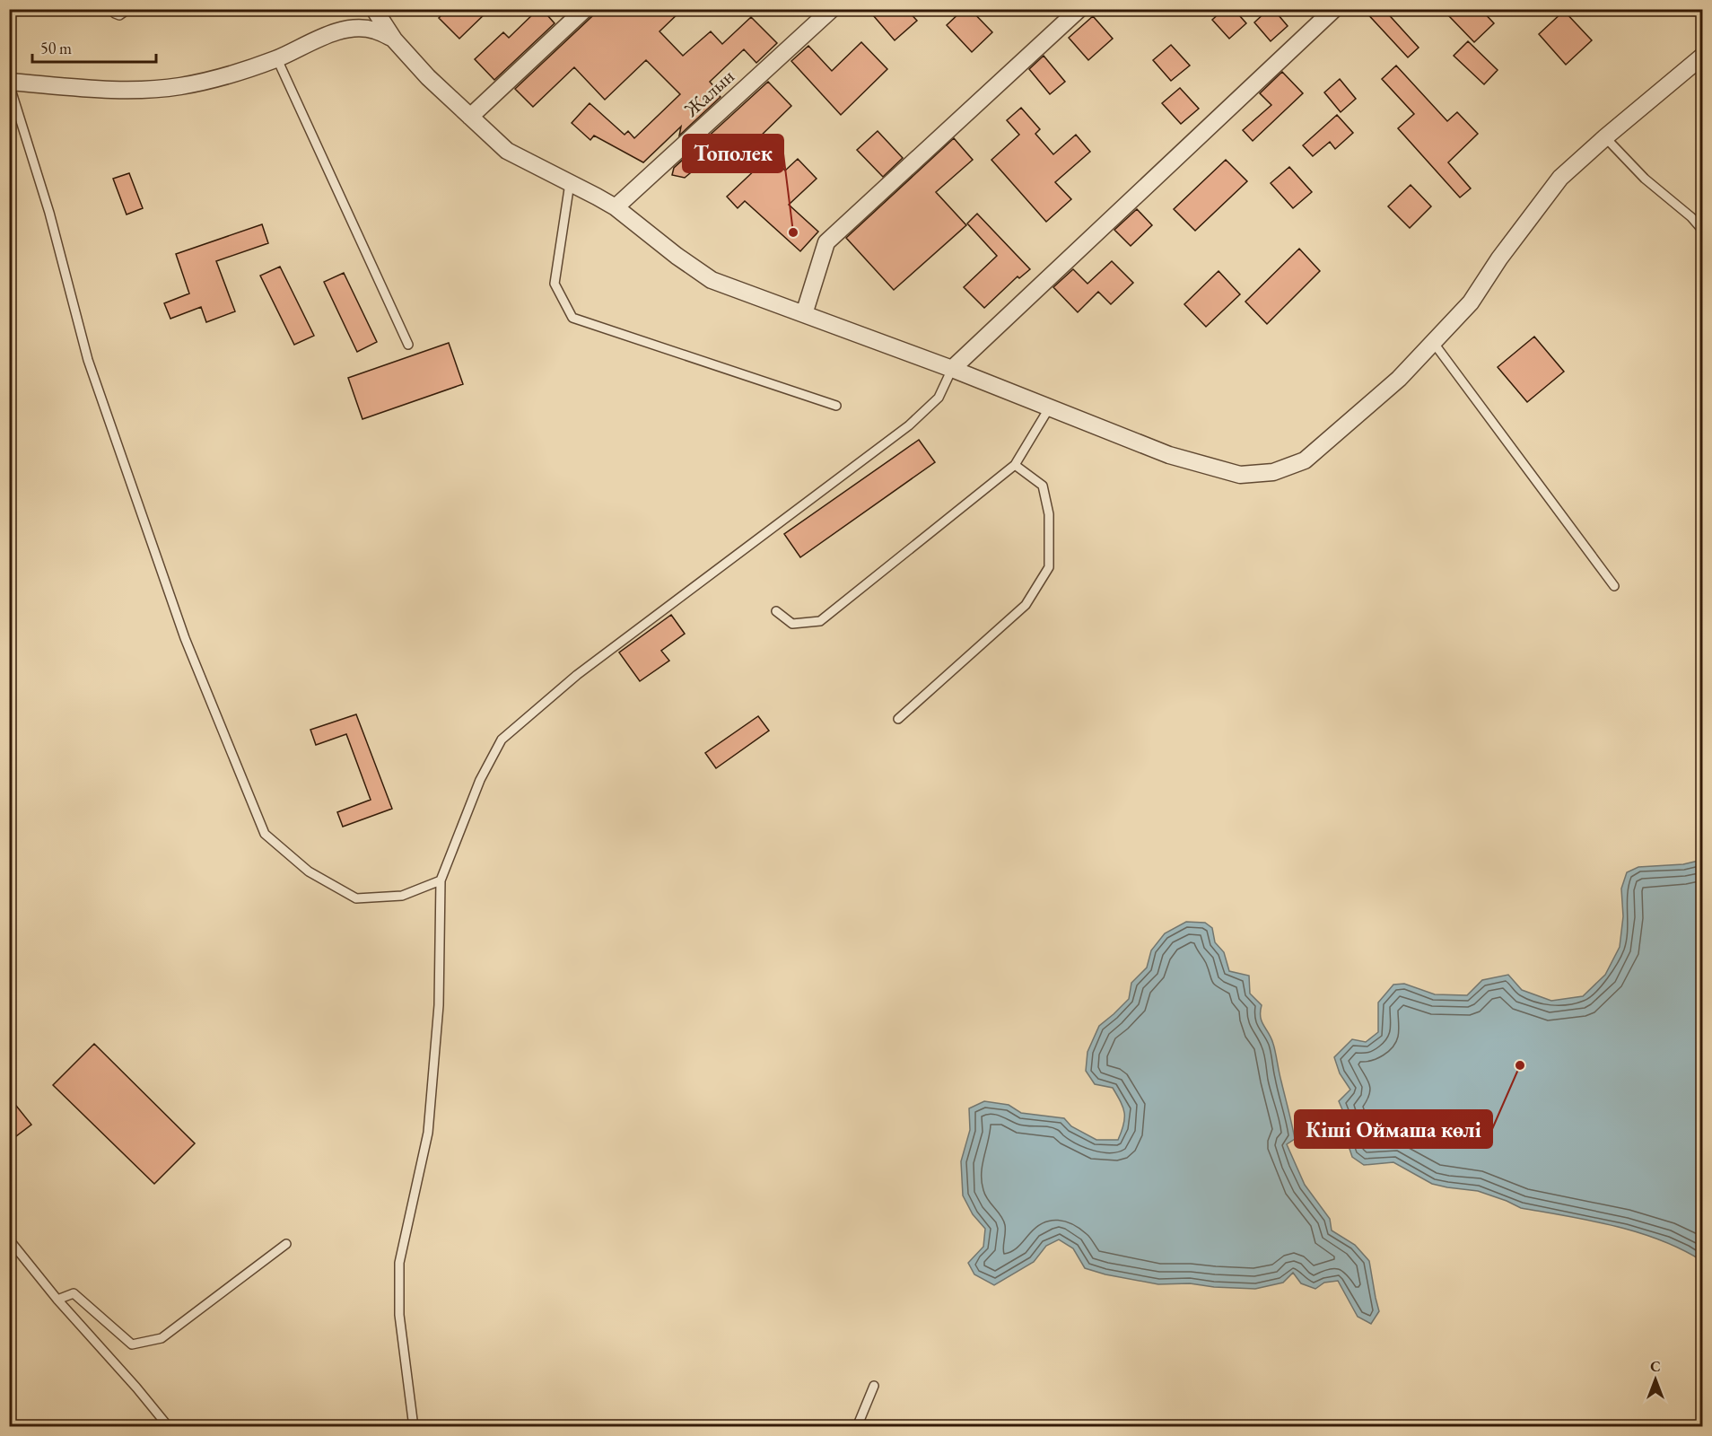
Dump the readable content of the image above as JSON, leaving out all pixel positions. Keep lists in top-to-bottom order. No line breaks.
{"streets":{"street":["Жалын"]},"places":["Тополек","Кіші Оймаша көлi"],"scale_bar":"50 m","north":"top"}
